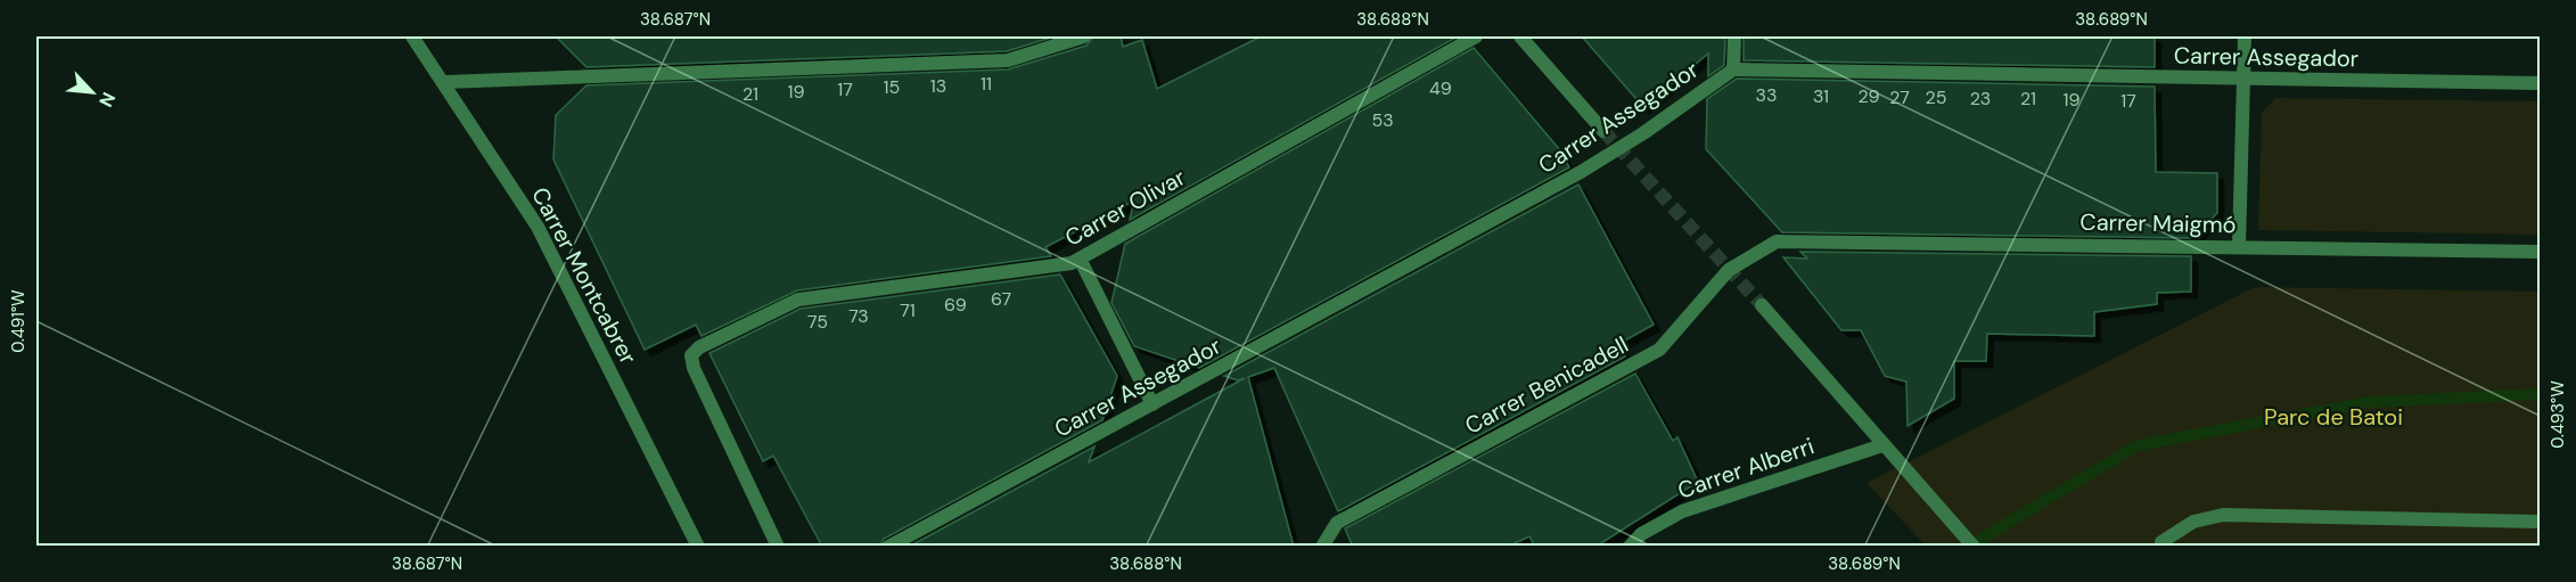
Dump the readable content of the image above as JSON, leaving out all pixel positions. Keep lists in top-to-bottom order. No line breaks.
{"streets":{"street":["Carrer Assegador","Carrer Olivar","Carrer Maigmó","Carrer Montcabrer","Carrer Benicadell","Carrer Alberri"]},"crossings":[["Carrer Maigmó","Carrer Benicadell"]],"parks":["Parc de Batoi"],"house_numbers":["11","13","15","49","17","19","21","33","31","29","27","25","23","21","19","17","53","67","69","71","73","75"],"north":"bottom right","coordinates":["38.687°N","38.688°N","38.689°N","0.491°W","0.493°W"]}
